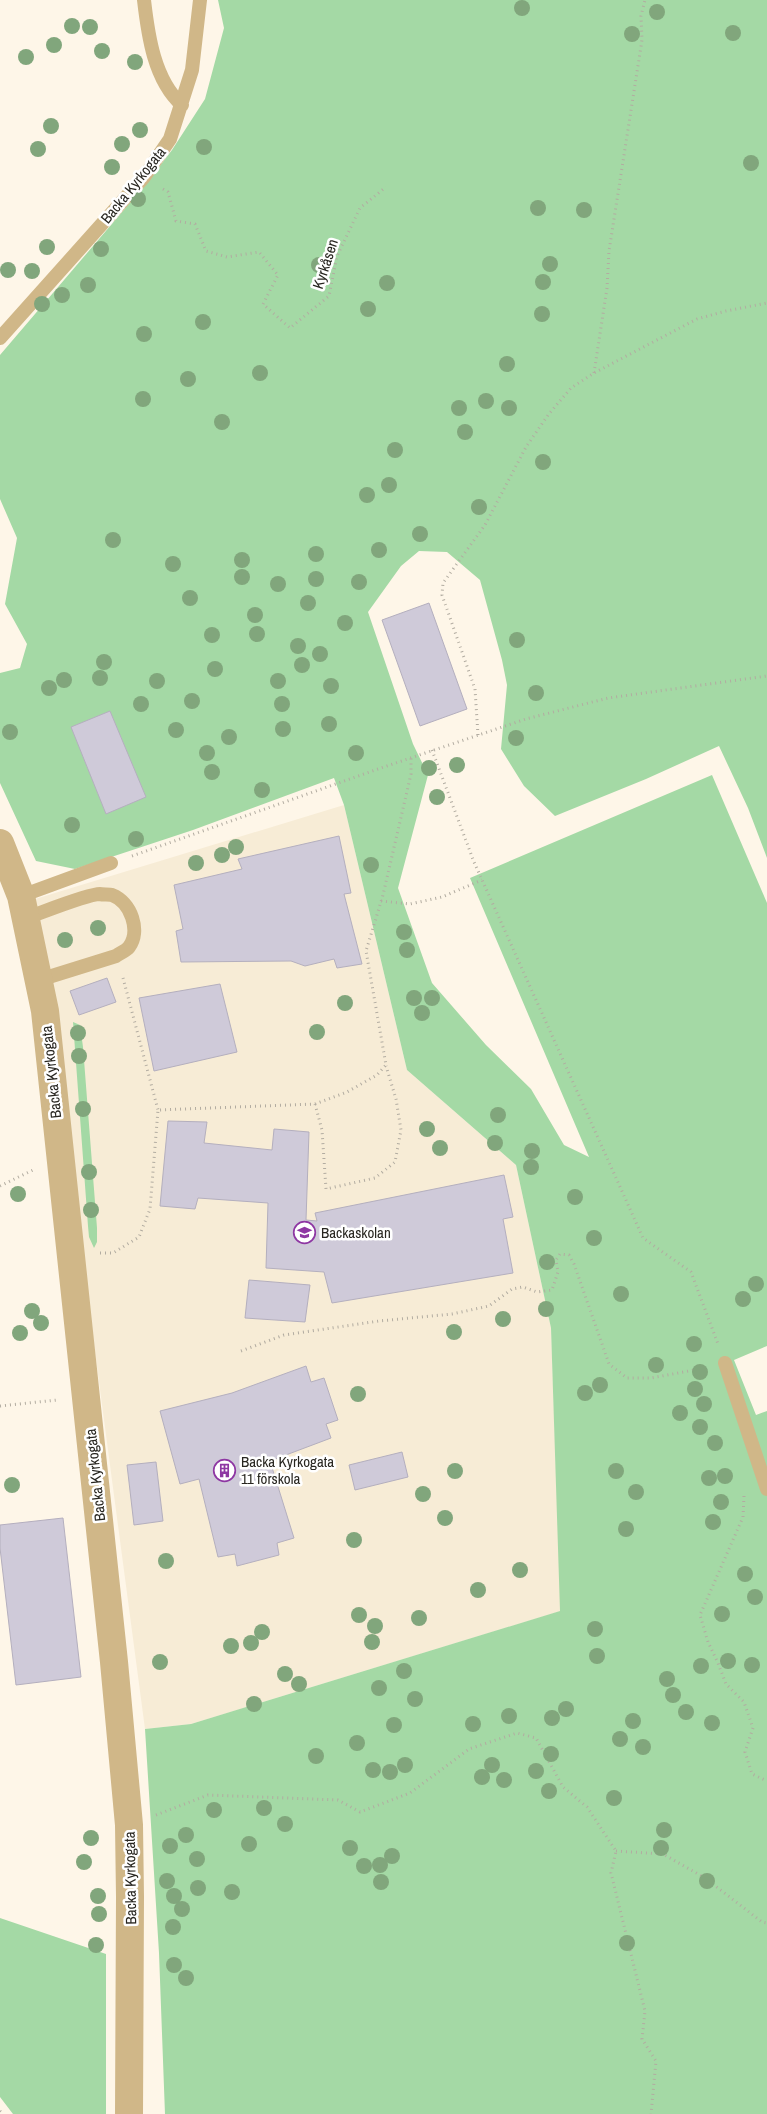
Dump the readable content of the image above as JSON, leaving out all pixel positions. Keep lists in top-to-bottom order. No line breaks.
{"streets":{"street":["Backa Kyrkogata"],"path":["Kyrkåsen"]},"crossings":[["Backa Kyrkogata","Kyrkåsen"]],"places":{"school or university":["Backaskolan"],"building":["Backa Kyrkogata 11 förskola"]}}
